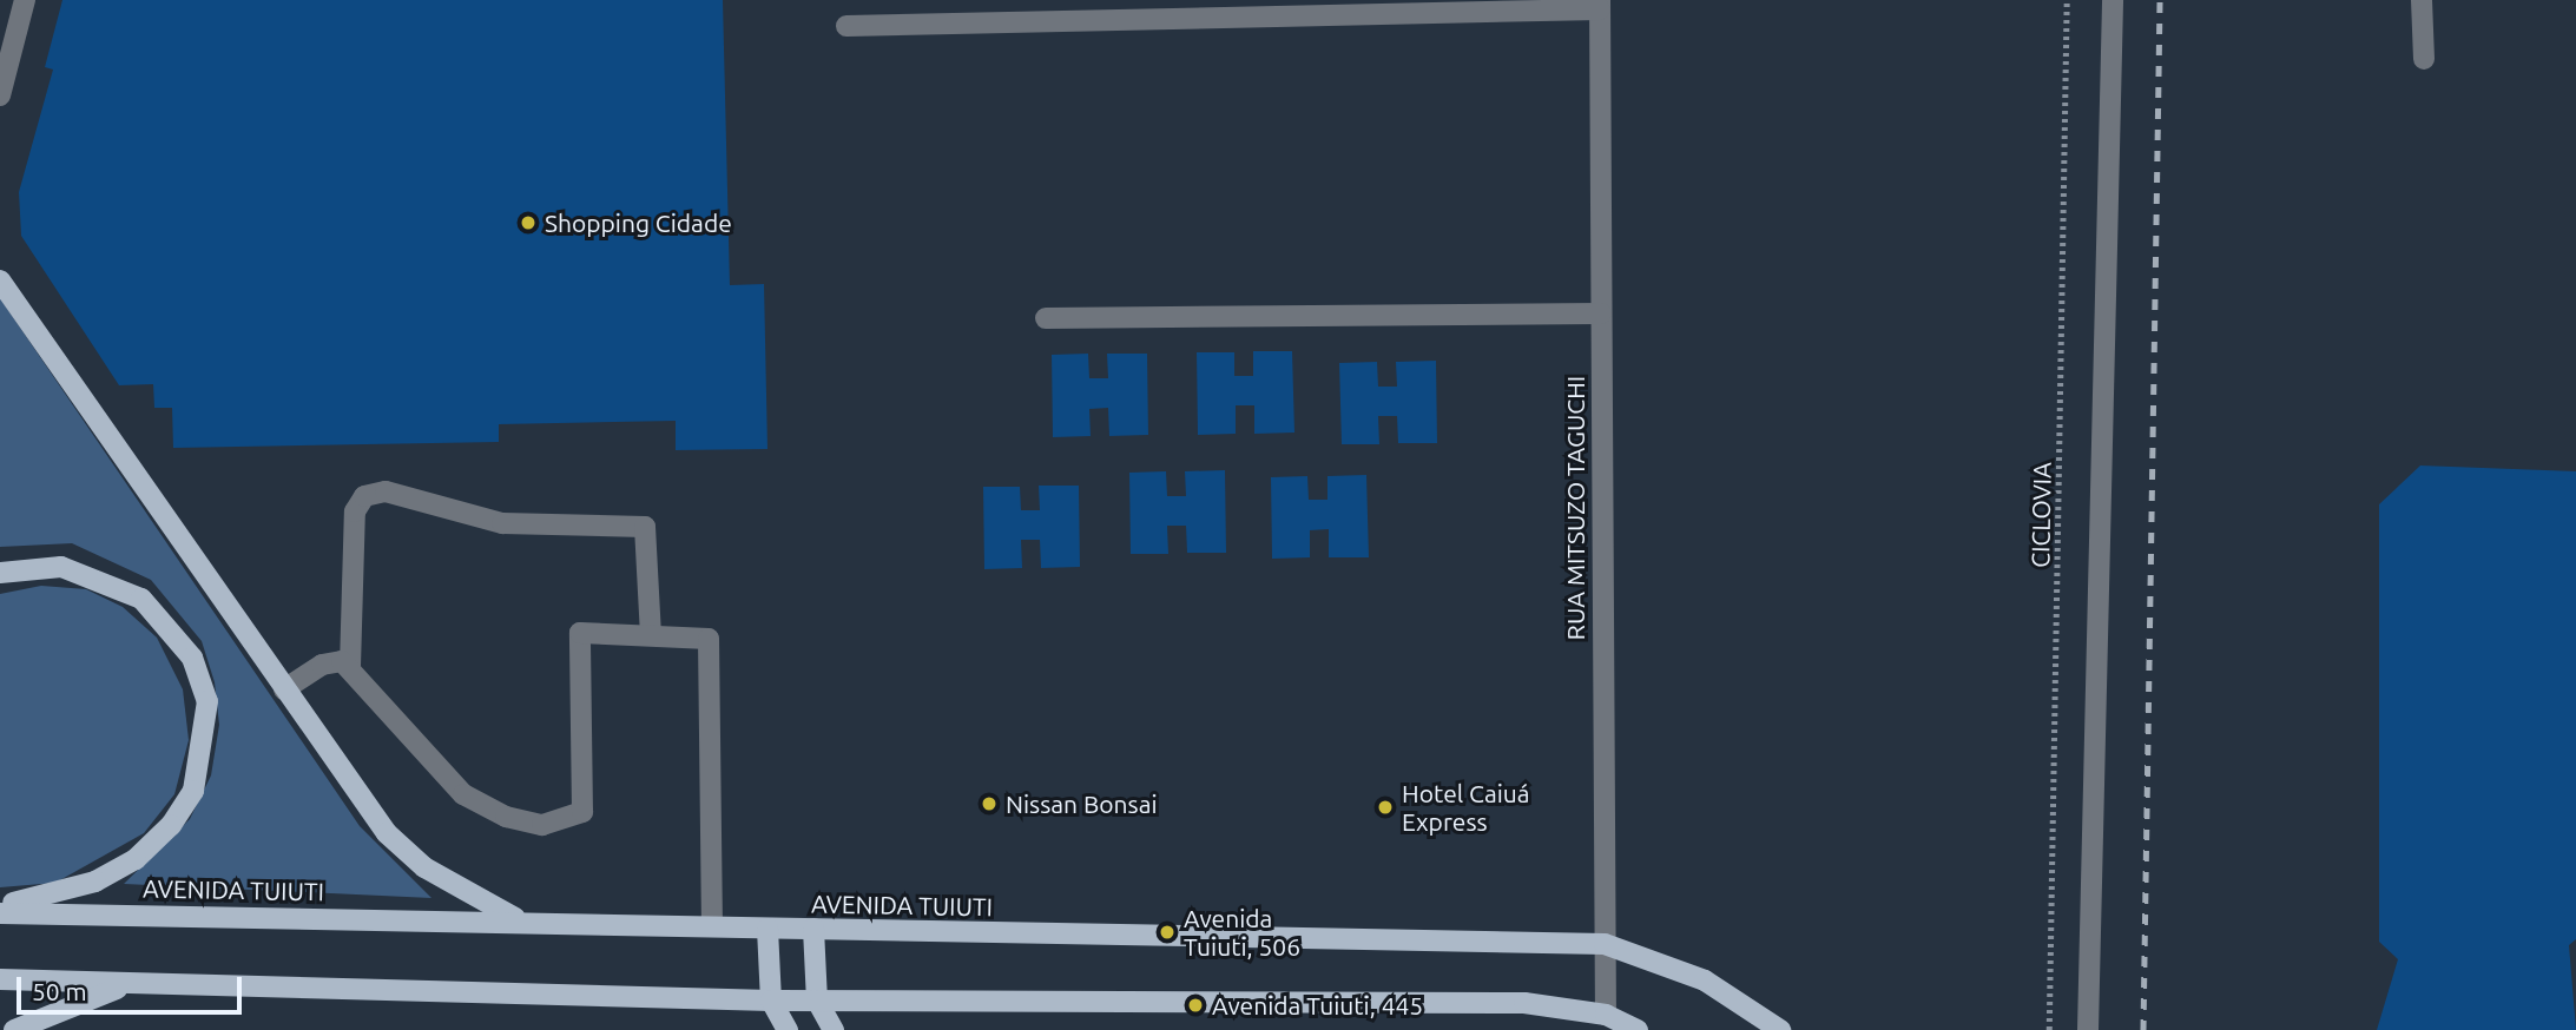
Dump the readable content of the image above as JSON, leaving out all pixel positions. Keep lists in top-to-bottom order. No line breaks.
{"streets":{"main road":["AVENIDA TUIUTI"],"street":["RUA MITSUZO TAGUCHI"],"path":["CICLOVIA"]},"crossings":[["RUA MITSUZO TAGUCHI","AVENIDA TUIUTI"]],"places":["Shopping Cidade","Nissan Bonsai","Hotel Caiuá Express","Avenida Tuiuti, 506","Avenida Tuiuti, 445"],"scale_bar":"50 m"}
